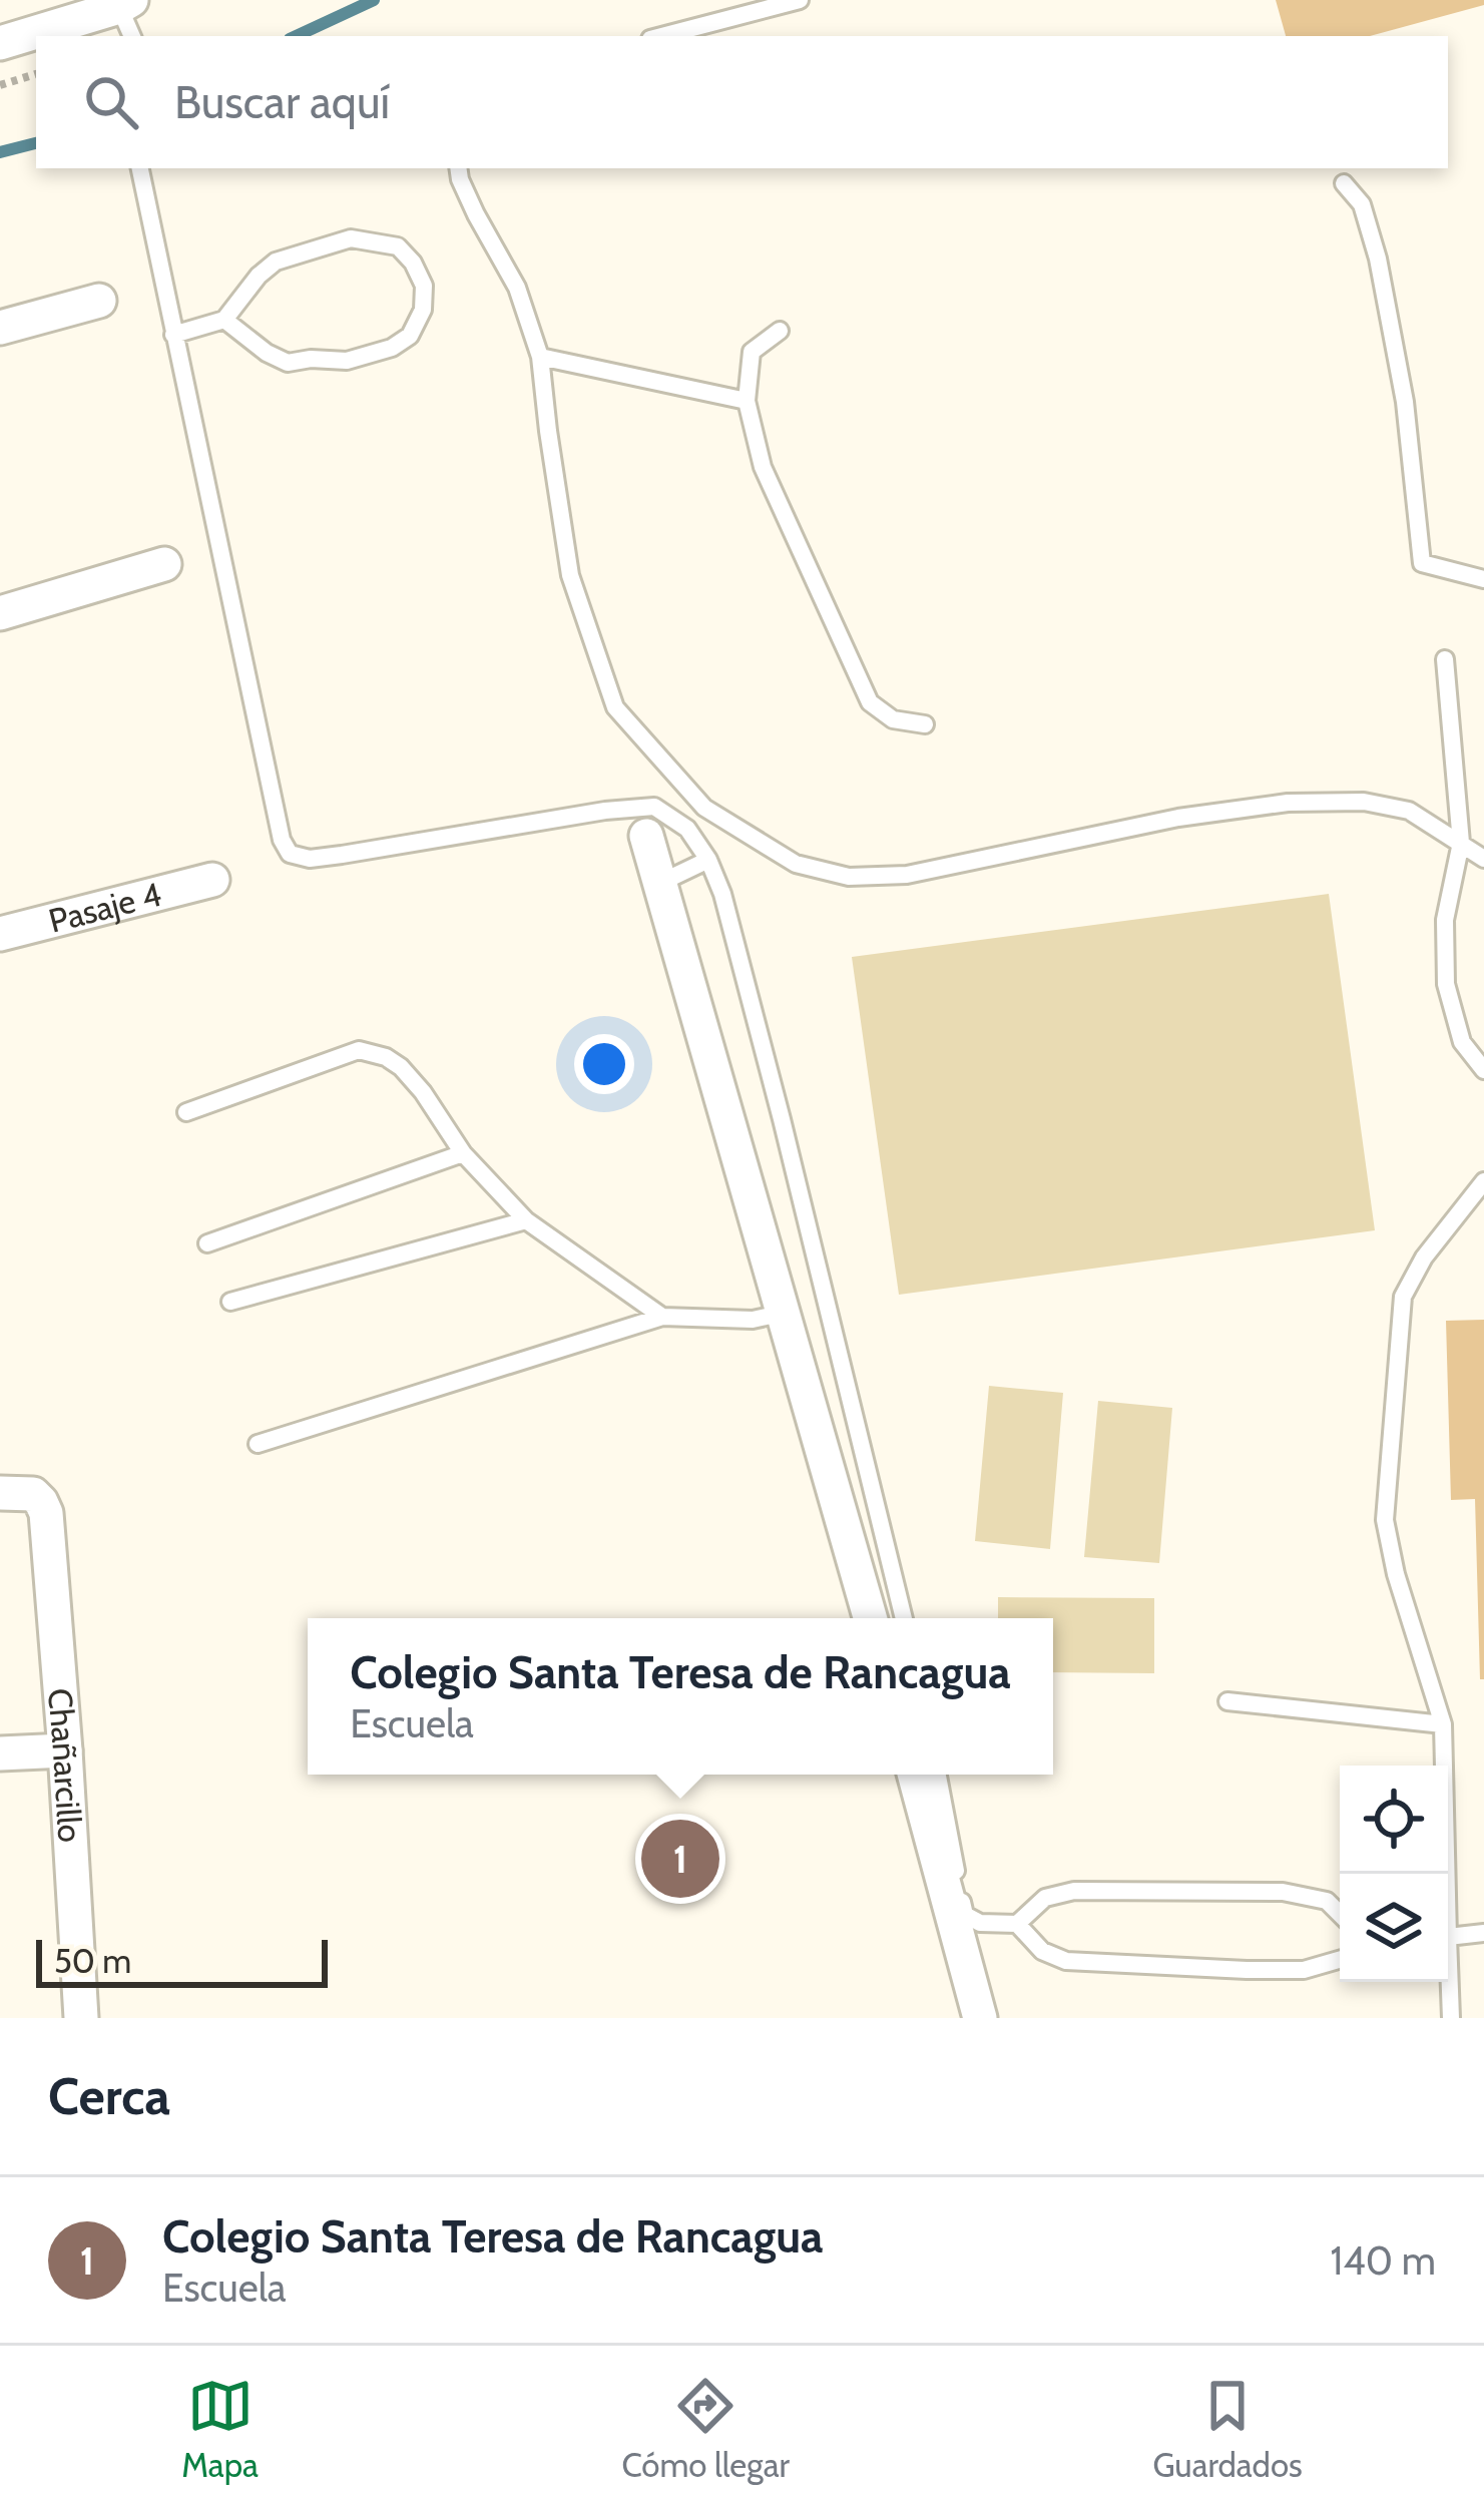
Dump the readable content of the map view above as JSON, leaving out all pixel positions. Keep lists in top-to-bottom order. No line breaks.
{"streets":{"street":["Pasaje 4","Chañarcillo"]},"scale_bar":"50 m","page":{"search":"Buscar aquí","popup":["Colegio Santa Teresa de Rancagua","Escuela"],"pins":"1","scale":"50 m","heading":"Cerca","list":[{"mark":"1","name":"Colegio Santa Teresa de Rancagua","note":"Escuela","value":"140 m"}],"nav":["Mapa","Cómo llegar","Guardados"]}}
